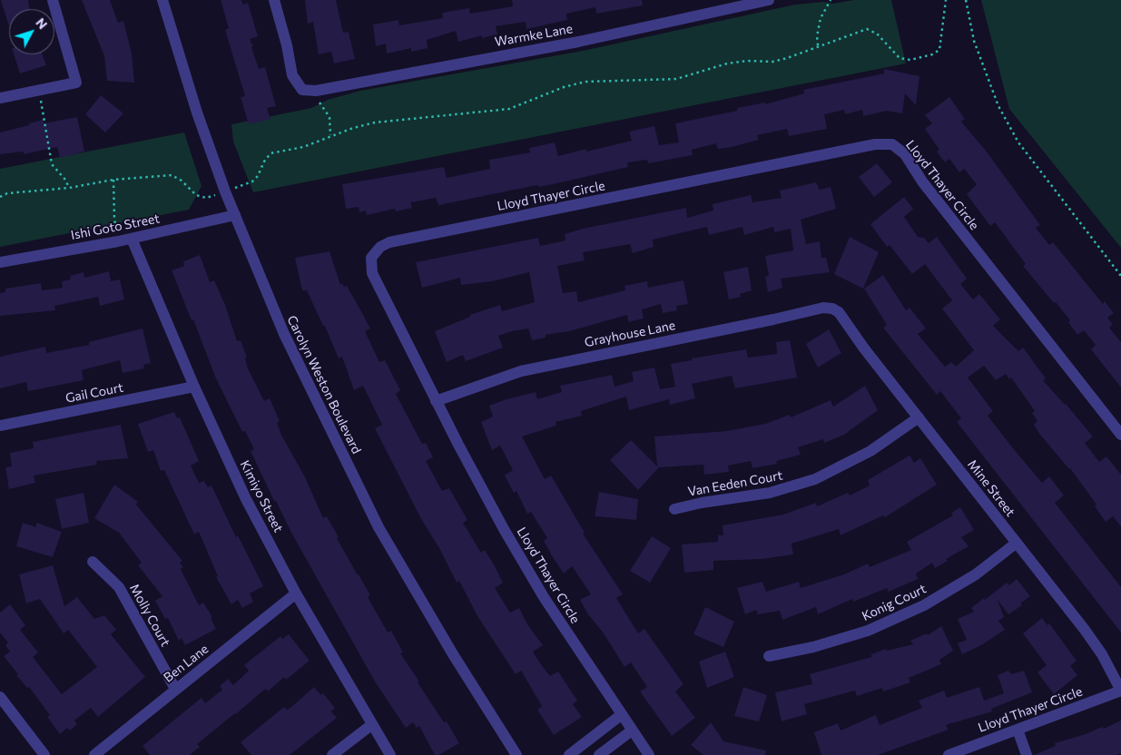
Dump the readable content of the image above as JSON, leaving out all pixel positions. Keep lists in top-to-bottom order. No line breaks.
{"streets":{"street":["Warmke Lane","Lloyd Thayer Circle","Ishi Goto Street","Grayhouse Lane","Carolyn Weston Boulevard","Gail Court","Van Eeden Court","Mine Street","Kimiyo Street","Konig Court","Molly Court","Ben Lane"]},"crossings":[["Lloyd Thayer Circle","Grayhouse Lane"],["Lloyd Thayer Circle","Mine Street"],["Ishi Goto Street","Carolyn Weston Boulevard"],["Ishi Goto Street","Kimiyo Street"],["Grayhouse Lane","Mine Street"],["Gail Court","Kimiyo Street"],["Van Eeden Court","Mine Street"],["Mine Street","Konig Court"],["Kimiyo Street","Ben Lane"],["Molly Court","Ben Lane"]],"north":"top right"}
